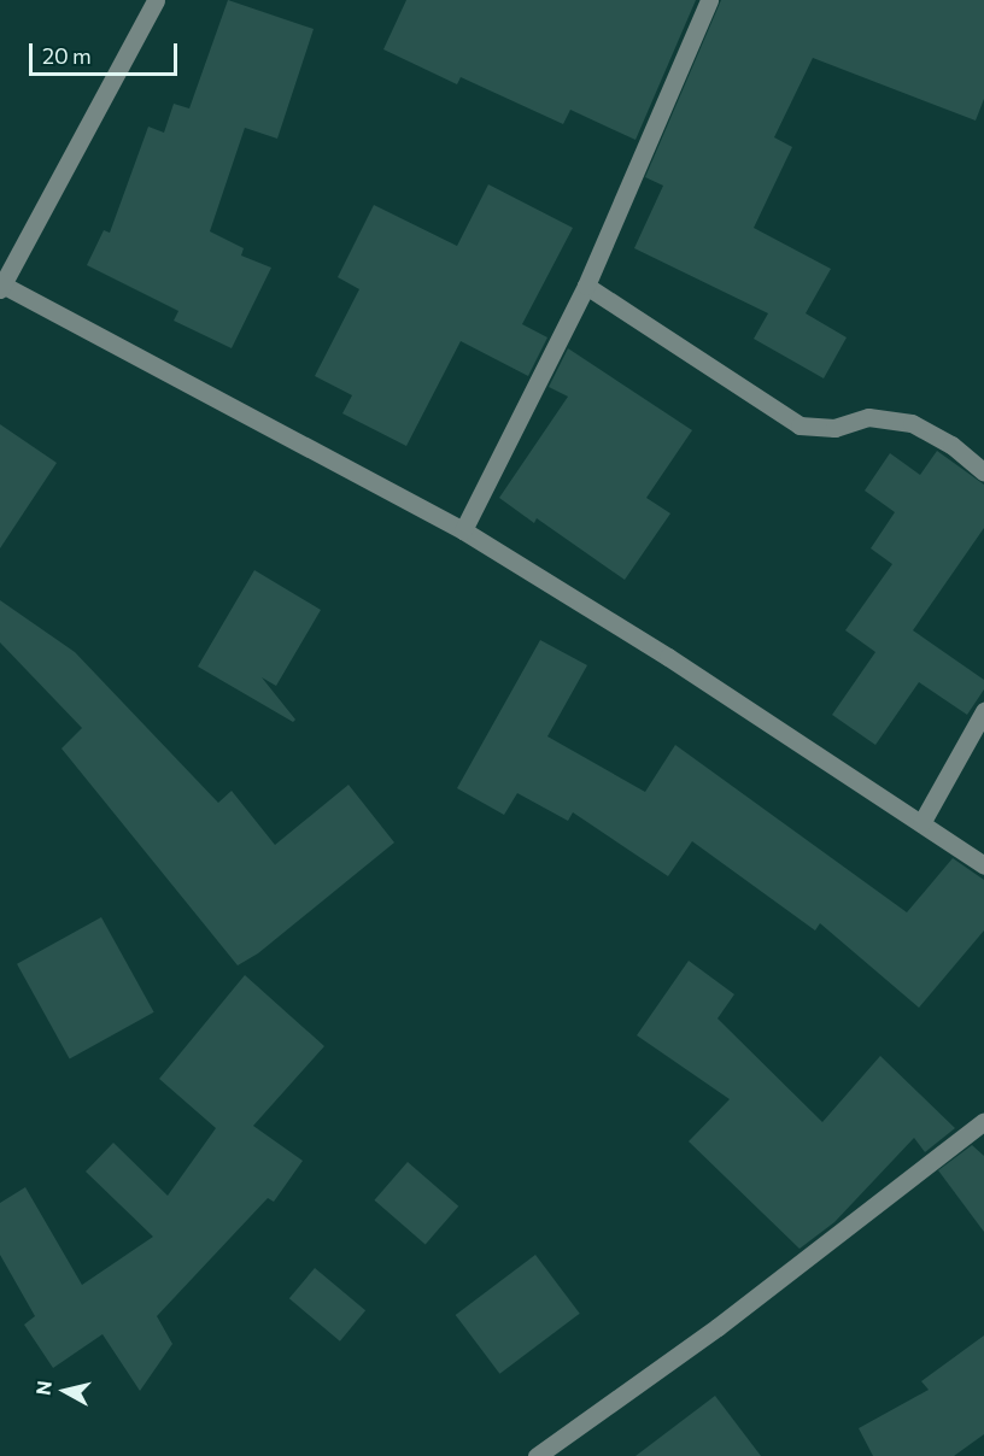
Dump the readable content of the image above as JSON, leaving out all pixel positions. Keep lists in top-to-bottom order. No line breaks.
{"scale_bar":"20 m","north":"left"}
